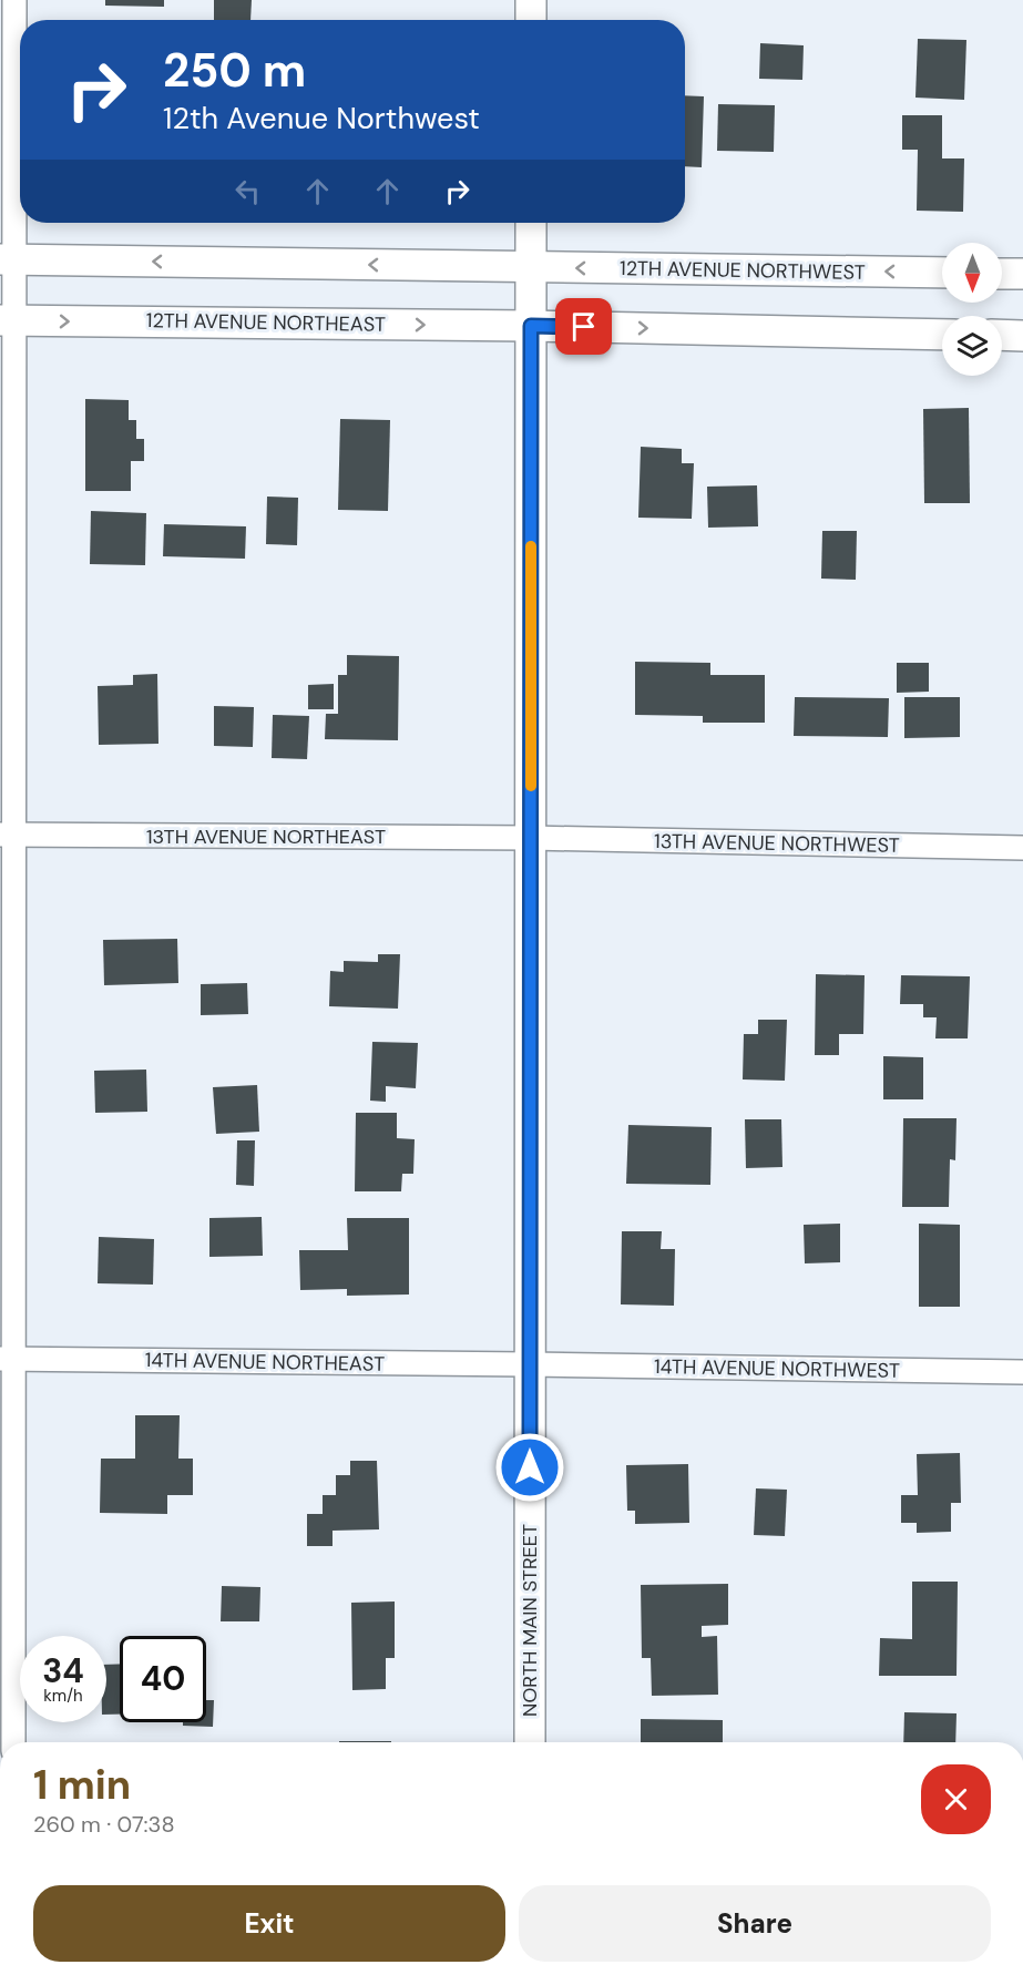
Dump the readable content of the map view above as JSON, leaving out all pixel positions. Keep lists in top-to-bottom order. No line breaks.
{"streets":{"street":["12TH AVENUE NORTHWEST","12TH AVENUE NORTHEAST","13TH AVENUE NORTHEAST","13TH AVENUE NORTHWEST","14TH AVENUE NORTHEAST","14TH AVENUE NORTHWEST","NORTH MAIN STREET"]},"crossings":[["12TH AVENUE NORTHWEST","NORTH MAIN STREET"],["12TH AVENUE NORTHEAST","NORTH MAIN STREET"],["13TH AVENUE NORTHEAST","13TH AVENUE NORTHWEST"],["13TH AVENUE NORTHEAST","NORTH MAIN STREET"],["13TH AVENUE NORTHWEST","NORTH MAIN STREET"],["14TH AVENUE NORTHEAST","14TH AVENUE NORTHWEST"],["14TH AVENUE NORTHEAST","NORTH MAIN STREET"],["14TH AVENUE NORTHWEST","NORTH MAIN STREET"]],"north":"bottom","page":{"turn":["250 m","12th Avenue Northwest"],"speed":"34 km/h","limit":"40","heading":["1 min","260 m · 07:38"],"buttons":["Exit","Share"]}}
